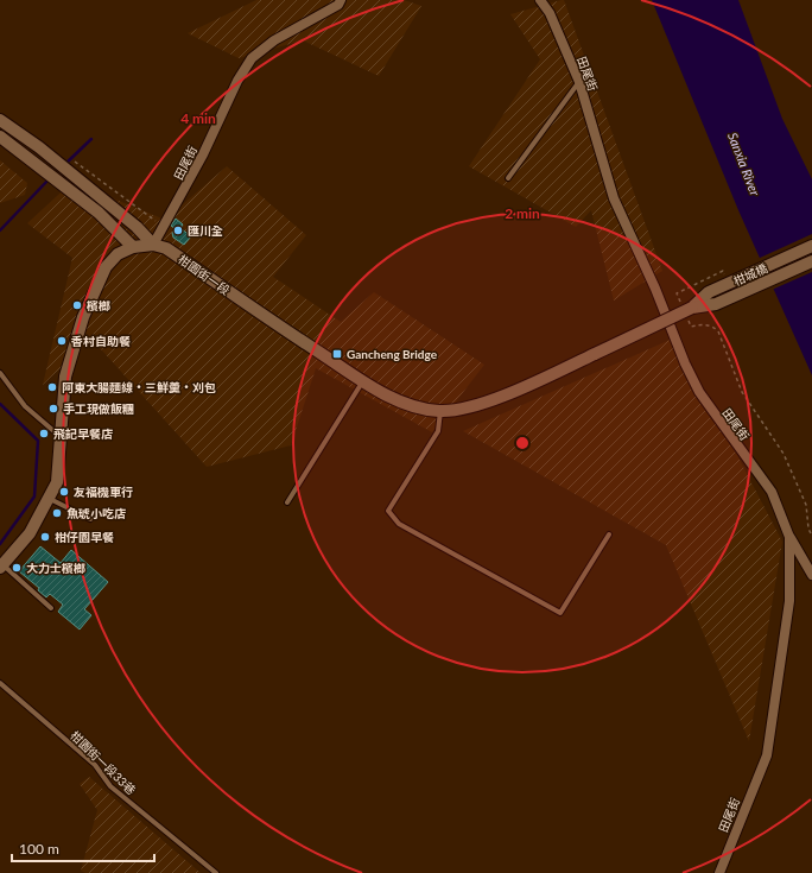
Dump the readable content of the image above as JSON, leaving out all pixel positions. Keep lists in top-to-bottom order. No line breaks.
{"streets":{"street":["田尾街","柑園街一段","柑城橋"],"lane":["柑園街一段33巷"]},"crossings":[["田尾街","柑園街一段"],["柑園街一段","柑城橋"]],"water":["Sanxia River"],"places":{"other":["匯川全","檳榔","香村自助餐","阿東大腸麵線‧三鮮羹‧刈包","手工現做飯糰","飛記早餐店","友福機車行","魚琥小吃店","柑仔園早餐","大力士檳榔"],"transit":["Gancheng Bridge"]},"scale_bar":"100 m","rings":["4 min","2 min"]}
